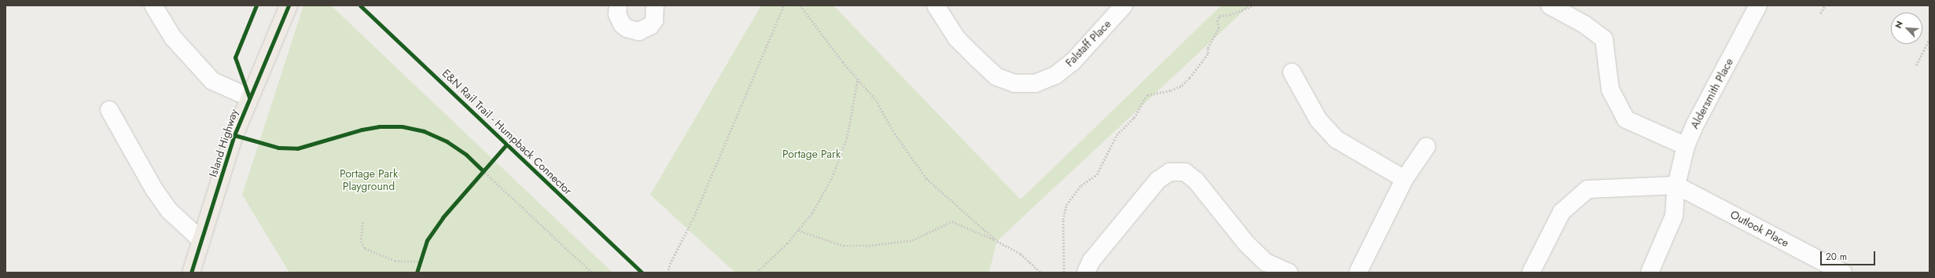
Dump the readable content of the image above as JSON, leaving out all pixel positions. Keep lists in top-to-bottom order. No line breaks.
{"streets":{"main road":["Island Highway"],"street":["Falstaff Place","Aldersmith Place","Outlook Place"],"cycle path":["E&N Rail Trail - Humpback Connector"]},"crossings":[["Aldersmith Place","Outlook Place"]],"parks":["Portage Park","Portage Park Playground"],"scale_bar":"20 m","north":"top left"}
